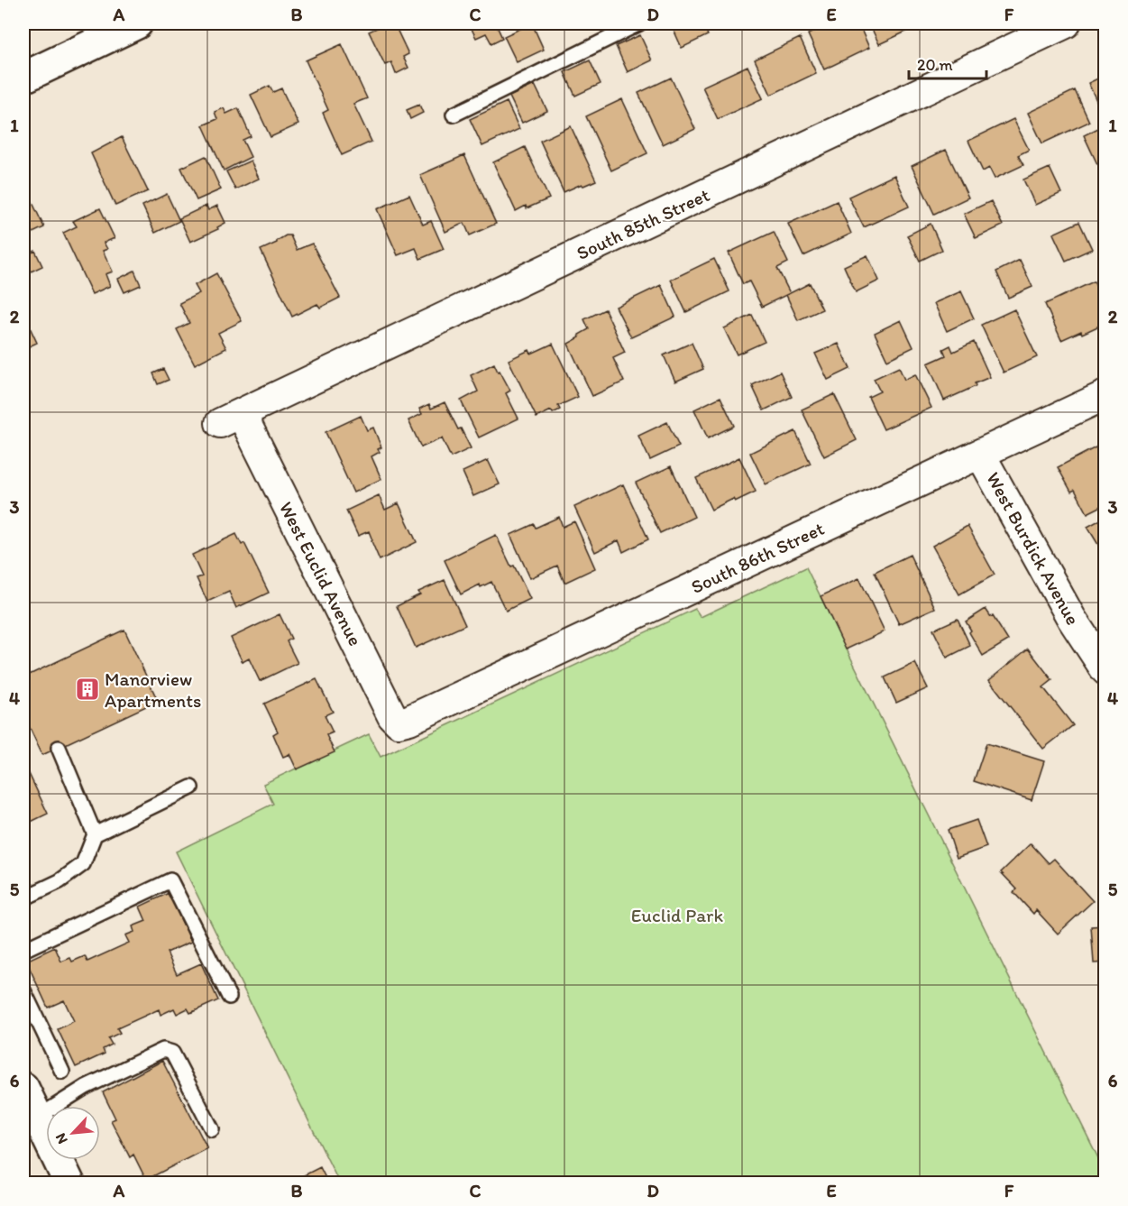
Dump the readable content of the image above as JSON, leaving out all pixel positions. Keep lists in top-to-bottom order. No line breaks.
{"streets":{"street":["South 85th Street","West Burdick Avenue","South 86th Street","West Euclid Avenue"]},"crossings":[["South 85th Street","West Euclid Avenue"],["West Burdick Avenue","South 86th Street"],["South 86th Street","West Euclid Avenue"]],"parks":["Euclid Park"],"places":{"building":["Manorview Apartments"]},"scale_bar":"20 m","north":"bottom left","grid":{"columns":["A","B","C","D","E","F"],"rows":["1","2","3","4","5","6"]}}
